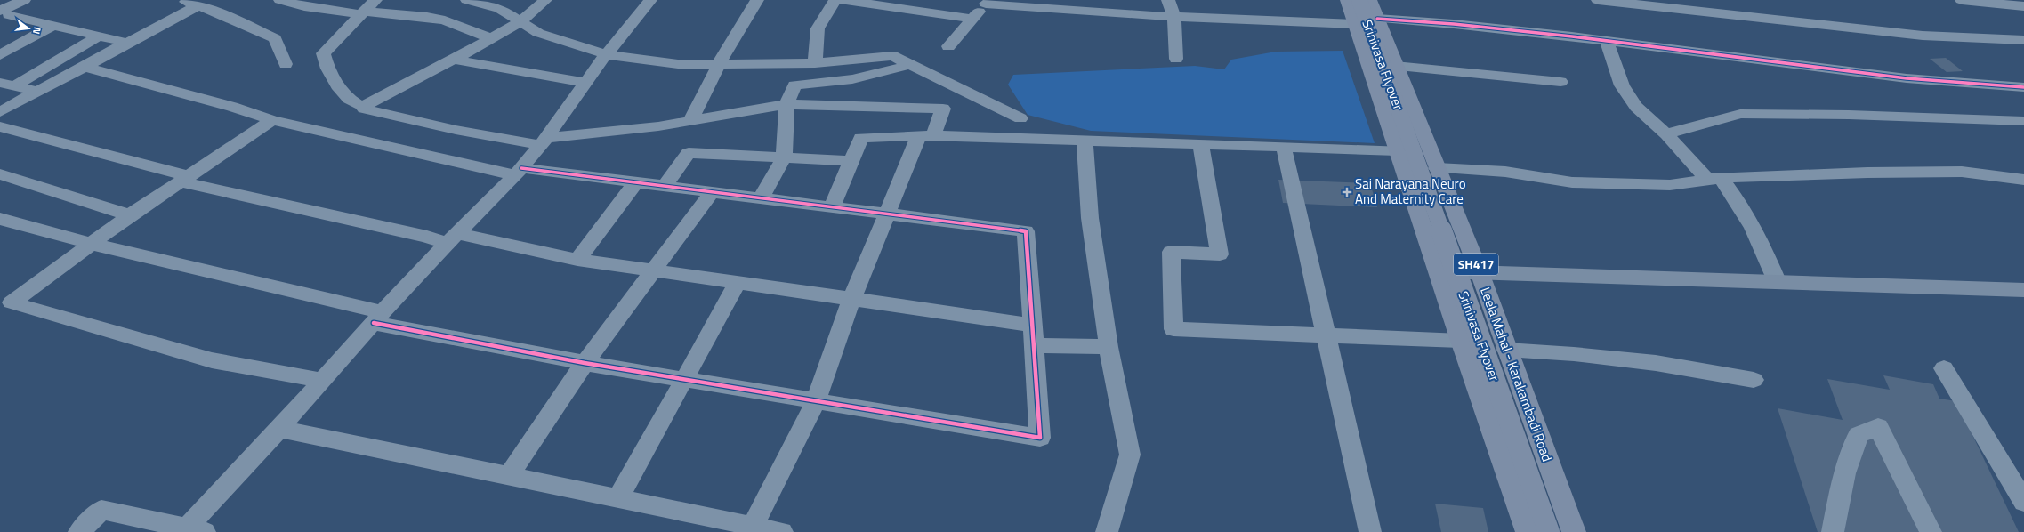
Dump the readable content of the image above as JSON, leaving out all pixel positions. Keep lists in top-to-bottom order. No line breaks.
{"streets":{"main road":["Srinivasa Flyover","SH417","Leela Mahal - Karakambadi Road"]},"places":{"health":["Sai Narayana Neuro And Maternity Care"]},"north":"right"}
